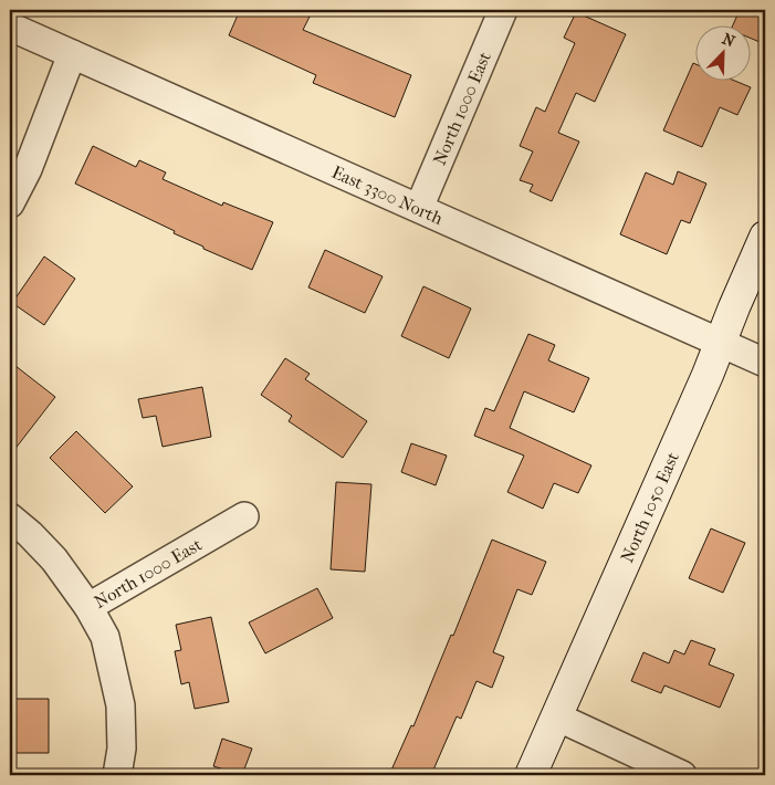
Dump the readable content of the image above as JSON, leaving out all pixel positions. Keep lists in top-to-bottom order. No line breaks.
{"streets":{"street":["North 1000 East","East 3300 North","North 1050 East"]},"crossings":[["North 1000 East","East 3300 North"],["East 3300 North","North 1050 East"]],"north":"top right"}
